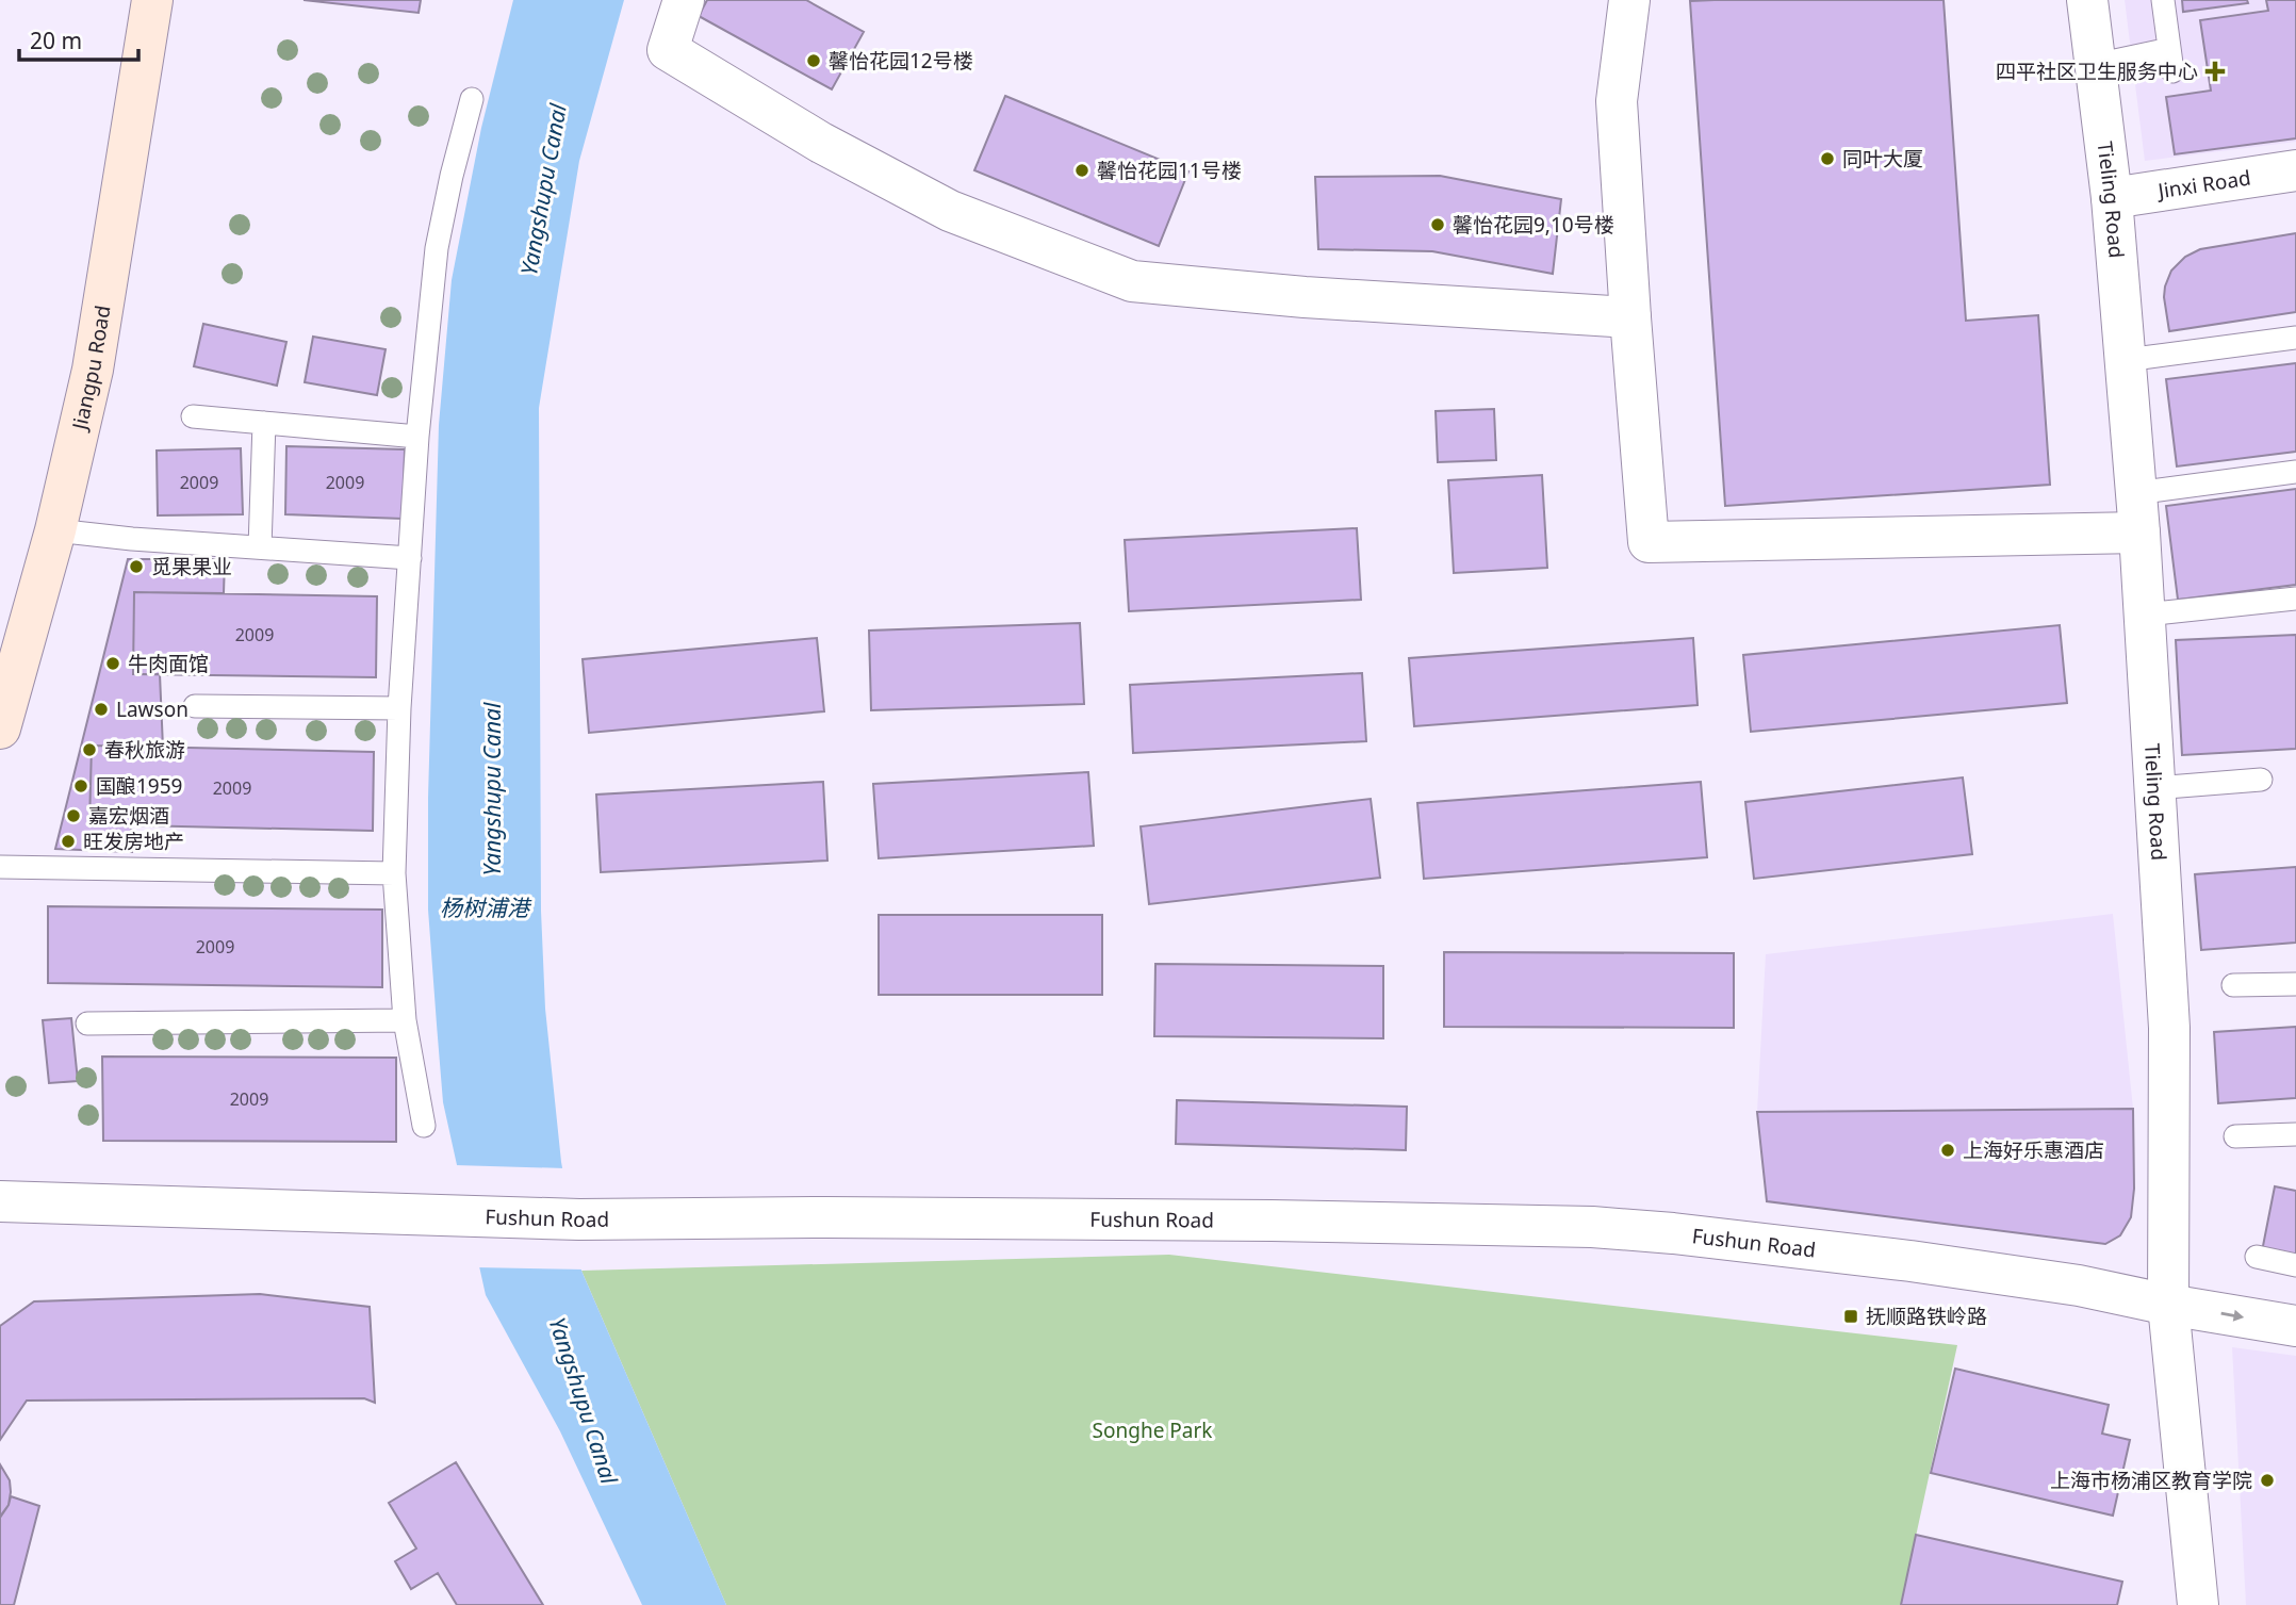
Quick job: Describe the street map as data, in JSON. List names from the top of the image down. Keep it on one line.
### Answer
{"streets":{"main road":["Jiangpu Road"],"street":["Jinxi Road","Tieling Road","Fushun Road"]},"crossings":[["Jinxi Road","Tieling Road"],["Tieling Road","Fushun Road"]],"water":["Yangshupu Canal","杨树浦港"],"parks":["Songhe Park"],"places":{"other":["馨怡花园12号楼","同叶大厦","馨怡花园11号楼","馨怡花园9,10号楼","觅果果业","牛肉面馆","Lawson","春秋旅游","国酿1959","嘉宏烟酒","旺发房地产","上海好乐惠酒店","上海市杨浦区教育学院"],"health":["四平社区卫生服务中心"],"transit":["抚顺路铁岭路"]},"house_numbers":["2009","2009","2009","2009","2009","2009"],"scale_bar":"20 m"}
